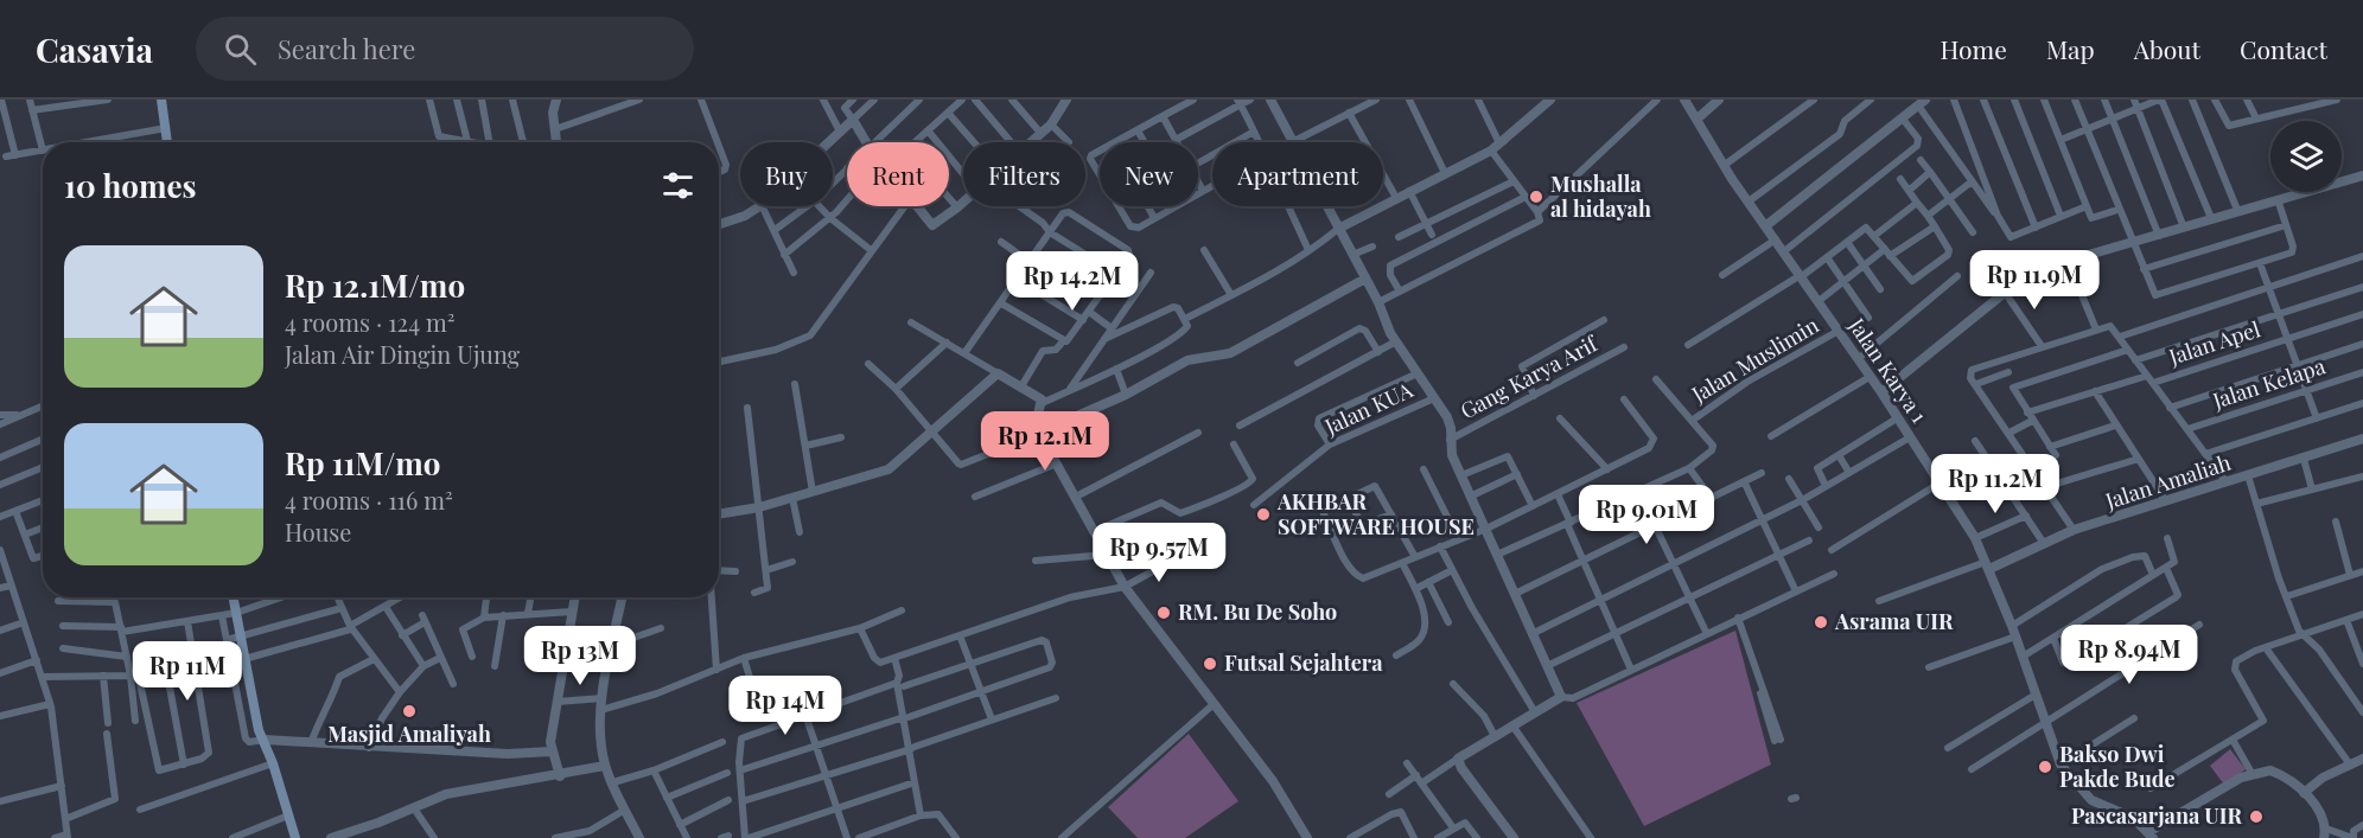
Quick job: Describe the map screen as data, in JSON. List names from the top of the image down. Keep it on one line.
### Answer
{"streets":{"street":["Jalan Apel","Jalan Muslimin","Jalan Karya 1","Gang Karya Arif","Jalan Kelapa","Jalan KUA","Jalan Amaliah"]},"crossings":[["Jalan Muslimin","Jalan Karya 1"],["Jalan Karya 1","Jalan Amaliah"]],"places":["Mushalla al hidayah","AKHBAR SOFTWARE HOUSE","RM. Bu De Soho","Asrama UIR","Futsal Sejahtera","Masjid Amaliyah","Bakso Dwi Pakde Bude","Pascasarjana UIR"],"page":{"header":"Casavia","search":"Search here","nav":["Home","Map","About","Contact"],"chip":["Buy","Rent","Filters","New","Apartment"],"heading":"10 homes","list":[{"name":"Rp 12.1M/mo","note":"4 rooms · 124 m² · Jalan Air Dingin Ujung"},{"name":"Rp 11M/mo","note":"4 rooms · 116 m² · House"}],"price":["Rp 11.9M","Rp 14.2M","Rp 12.1M","Rp 11.2M","Rp 9.01M","Rp 9.57M","Rp 8.94M","Rp 13M","Rp 11M","Rp 14M"]}}
